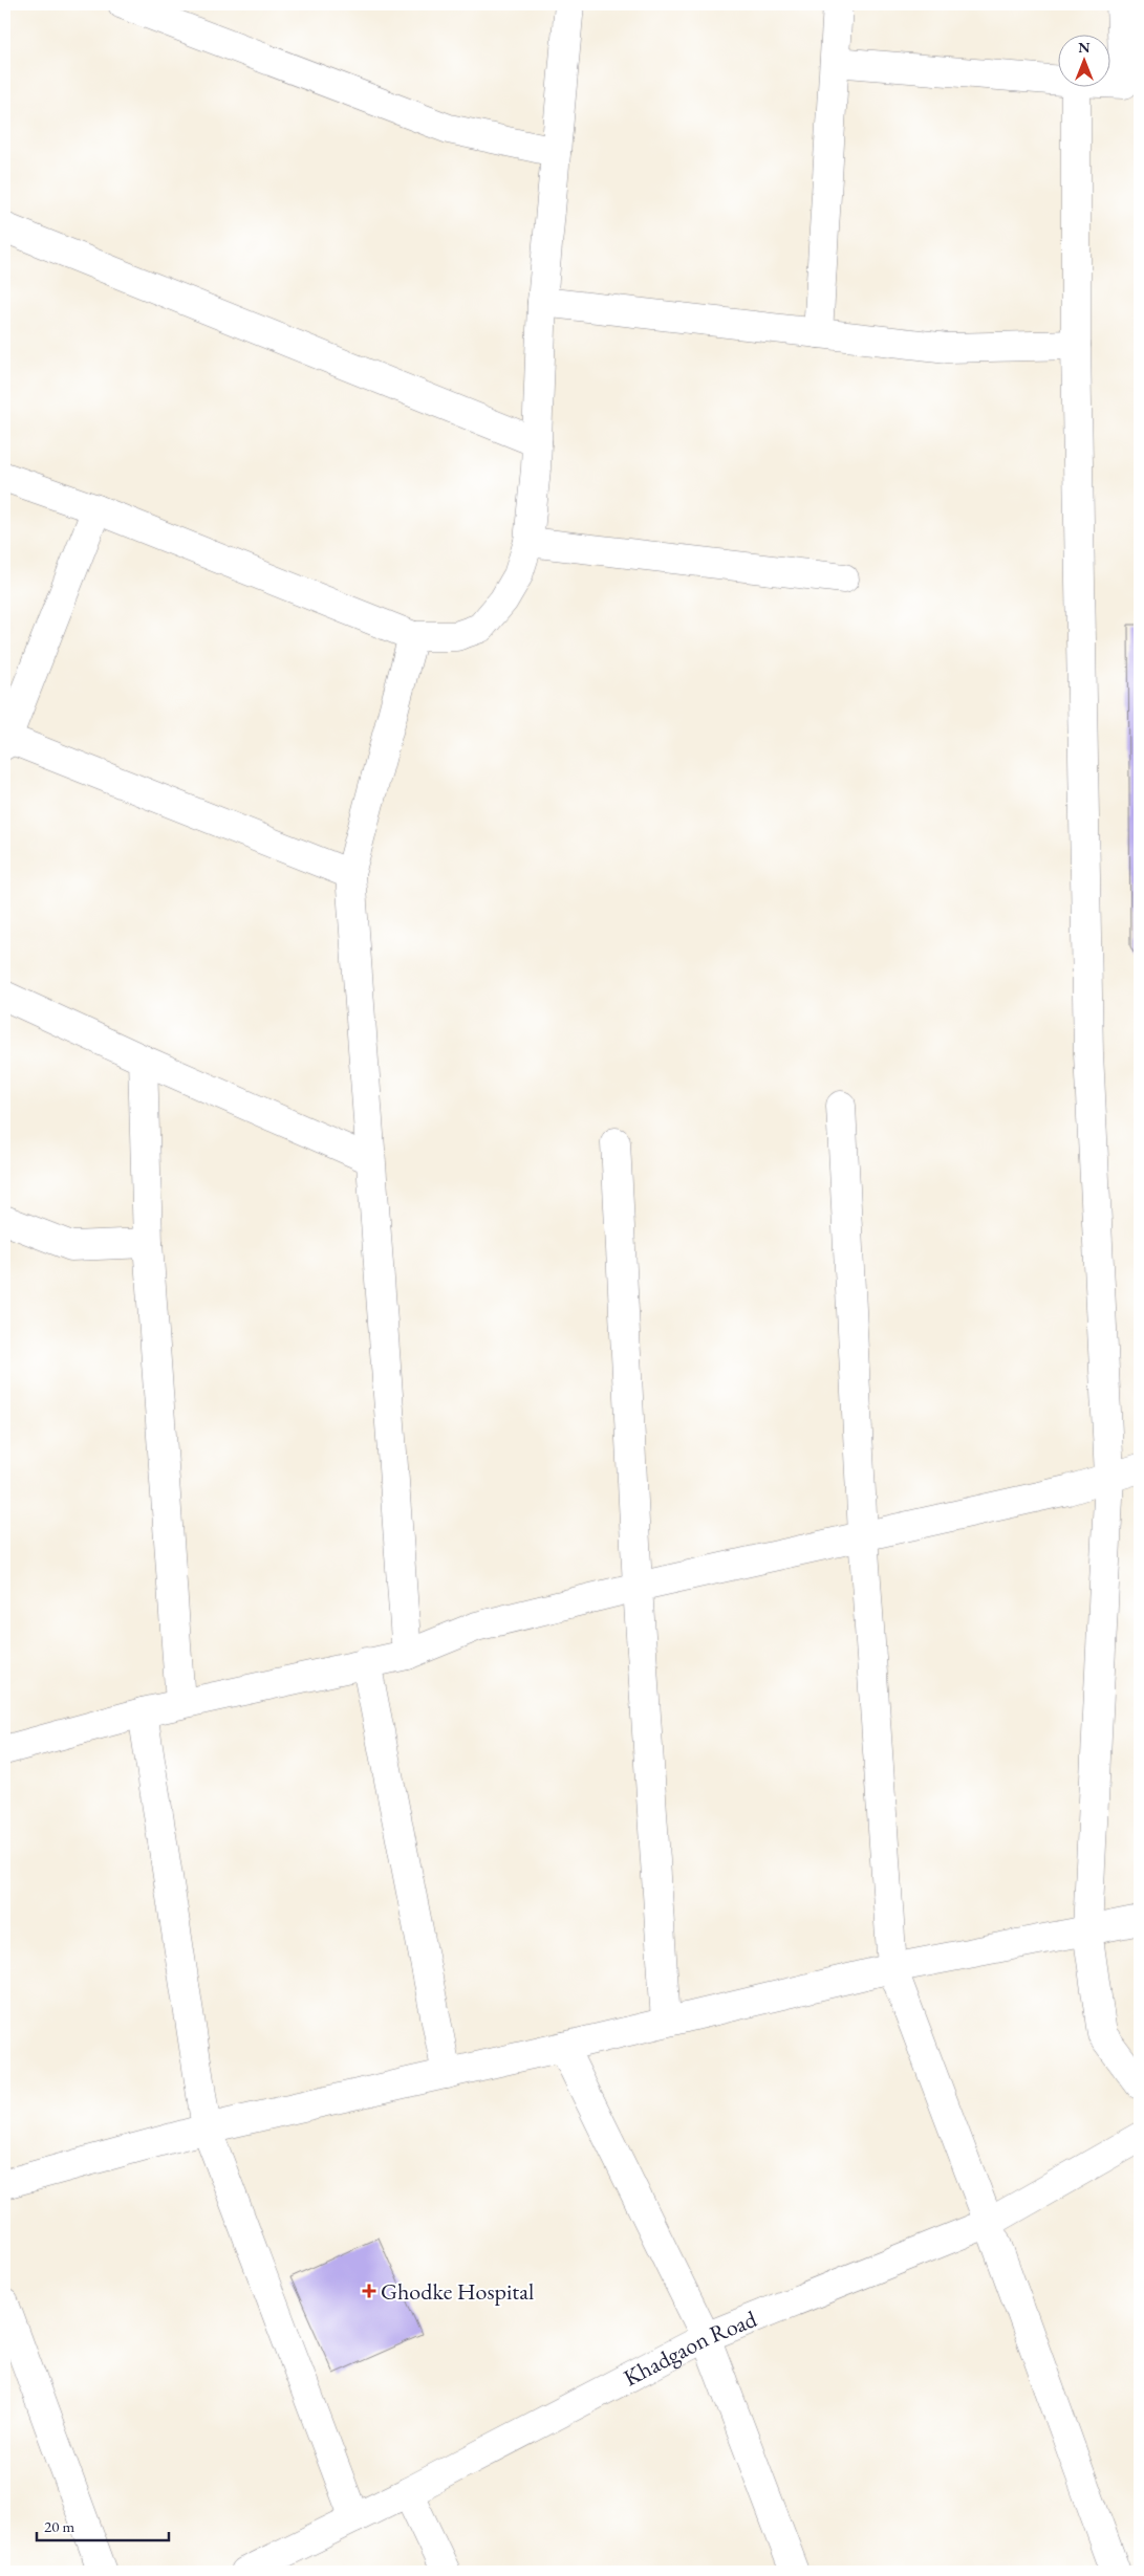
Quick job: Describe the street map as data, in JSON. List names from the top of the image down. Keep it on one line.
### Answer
{"streets":{"street":["Khadgaon Road"]},"places":{"health":["Ghodke Hospital"]},"scale_bar":"20 m","north":"top"}
